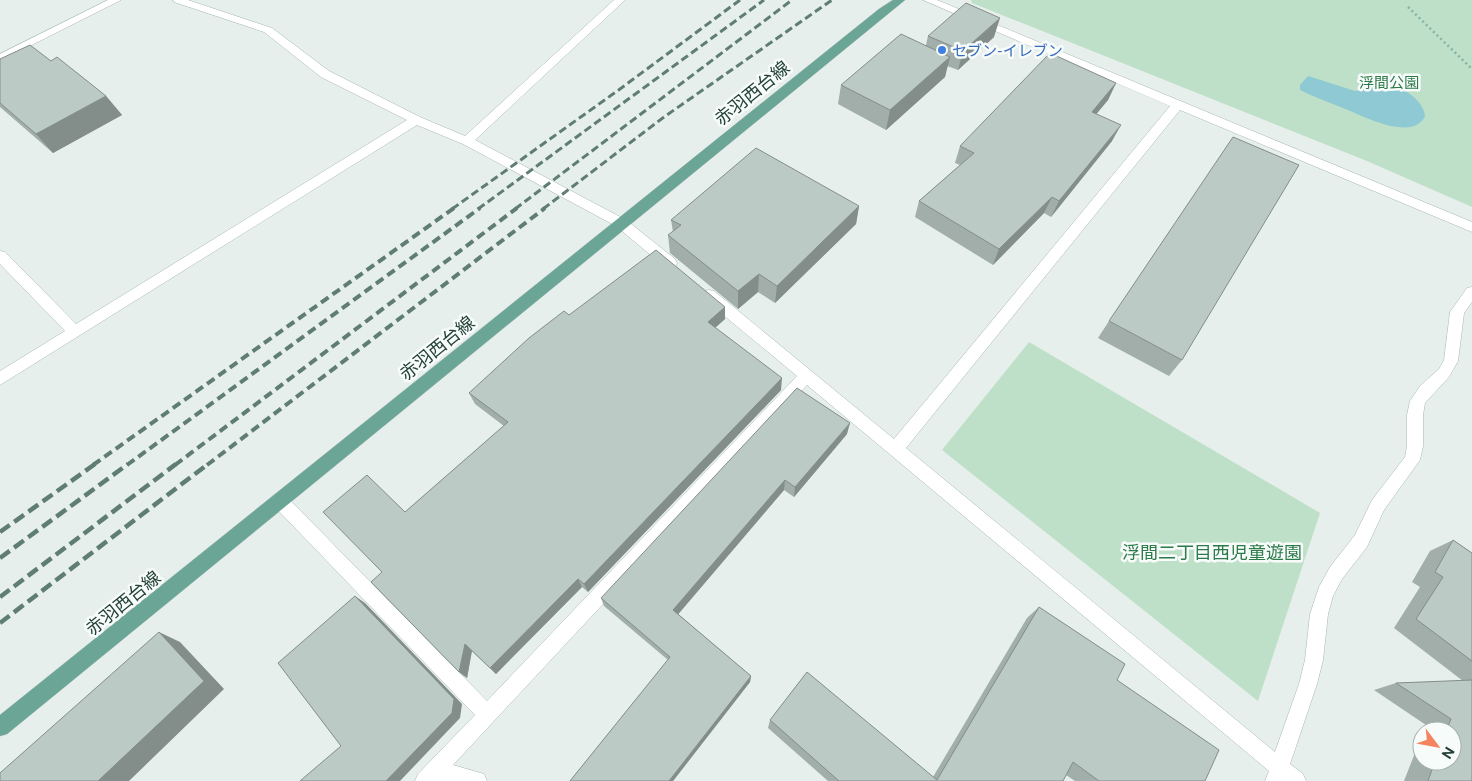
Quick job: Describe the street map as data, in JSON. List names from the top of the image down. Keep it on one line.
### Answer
{"streets":{"main road":["赤羽西台線"]},"parks":["浮間公園","浮間二丁目西児童遊園"],"places":["セブン-イレブン"],"north":"bottom right"}
